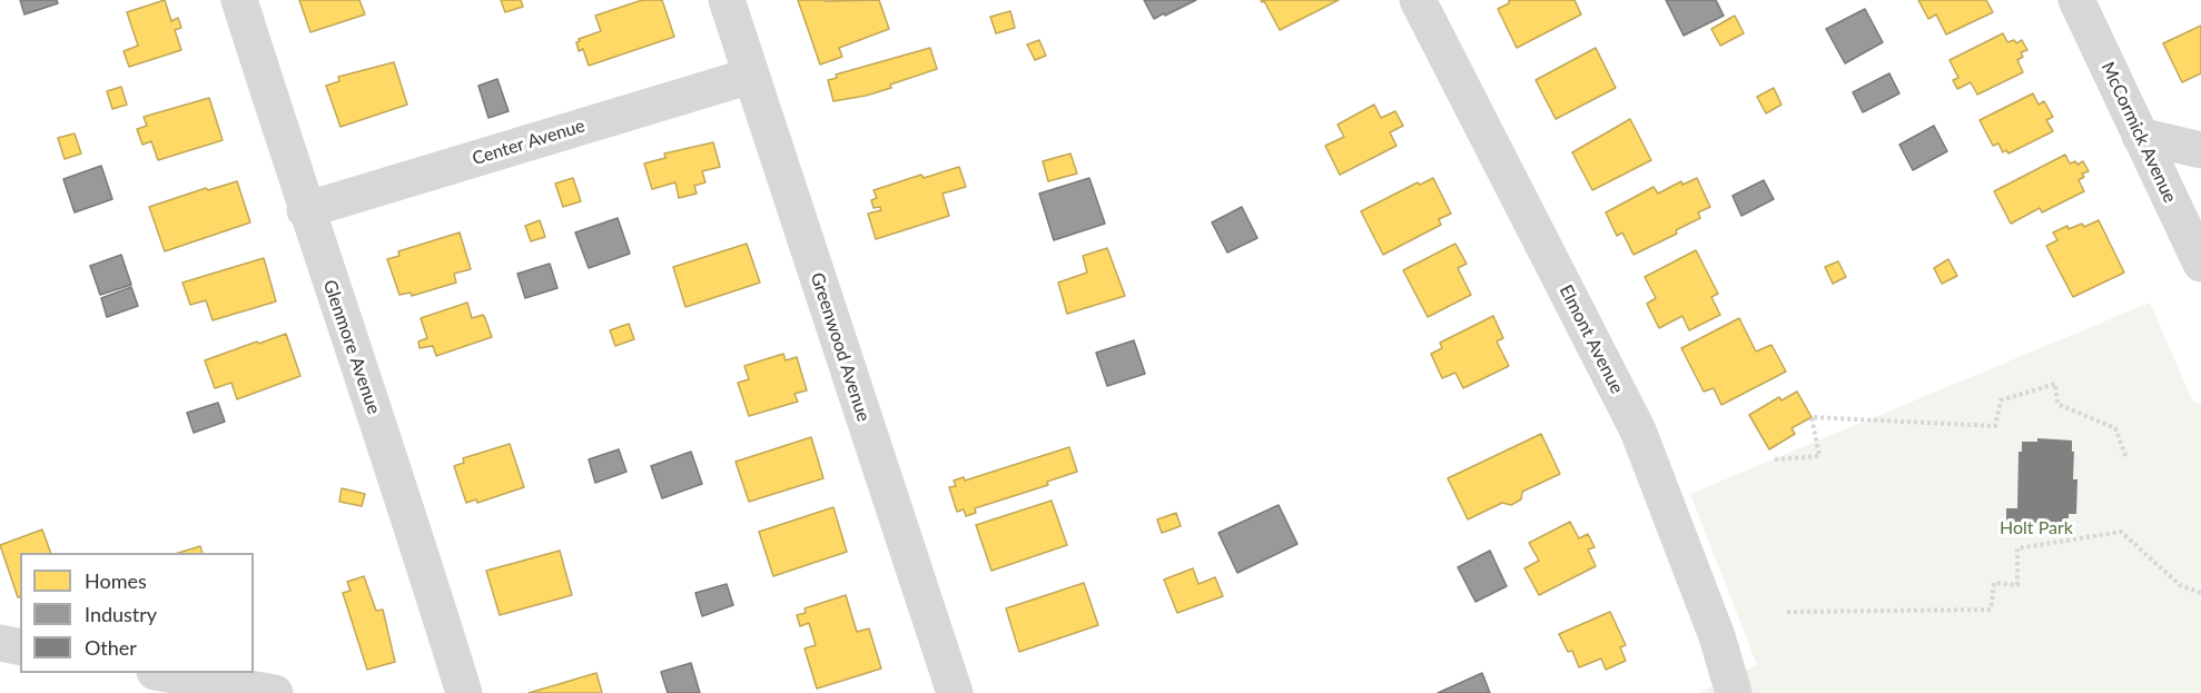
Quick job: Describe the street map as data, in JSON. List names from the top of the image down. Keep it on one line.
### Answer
{"streets":{"street":["McCormick Avenue","Center Avenue","Elmont Avenue","Glenmore Avenue","Greenwood Avenue"]},"crossings":[["Center Avenue","Glenmore Avenue"],["Center Avenue","Greenwood Avenue"]],"parks":["Holt Park"],"legend":["Homes","Industry","Other"]}
